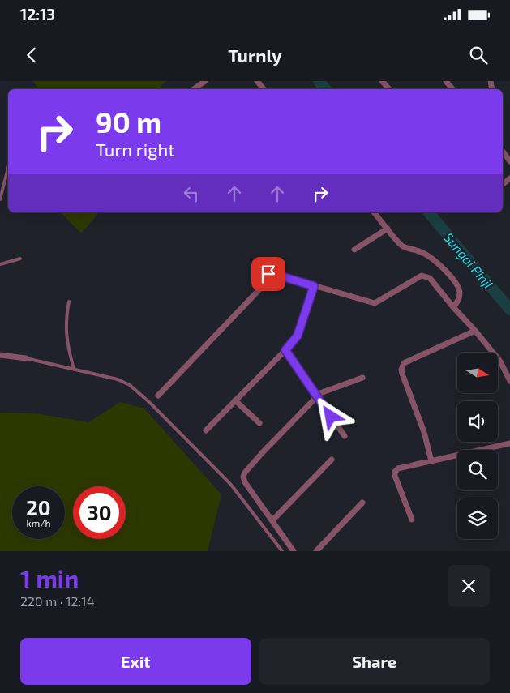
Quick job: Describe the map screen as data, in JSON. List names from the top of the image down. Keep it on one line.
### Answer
{"water":["Sungai Pinji"],"north":"right","page":{"status":"12:13","header":"Turnly","turn":["90 m","Turn right"],"speed":"20 km/h","limit":"30","heading":["1 min","220 m · 12:14"],"buttons":["Exit","Share"]}}
